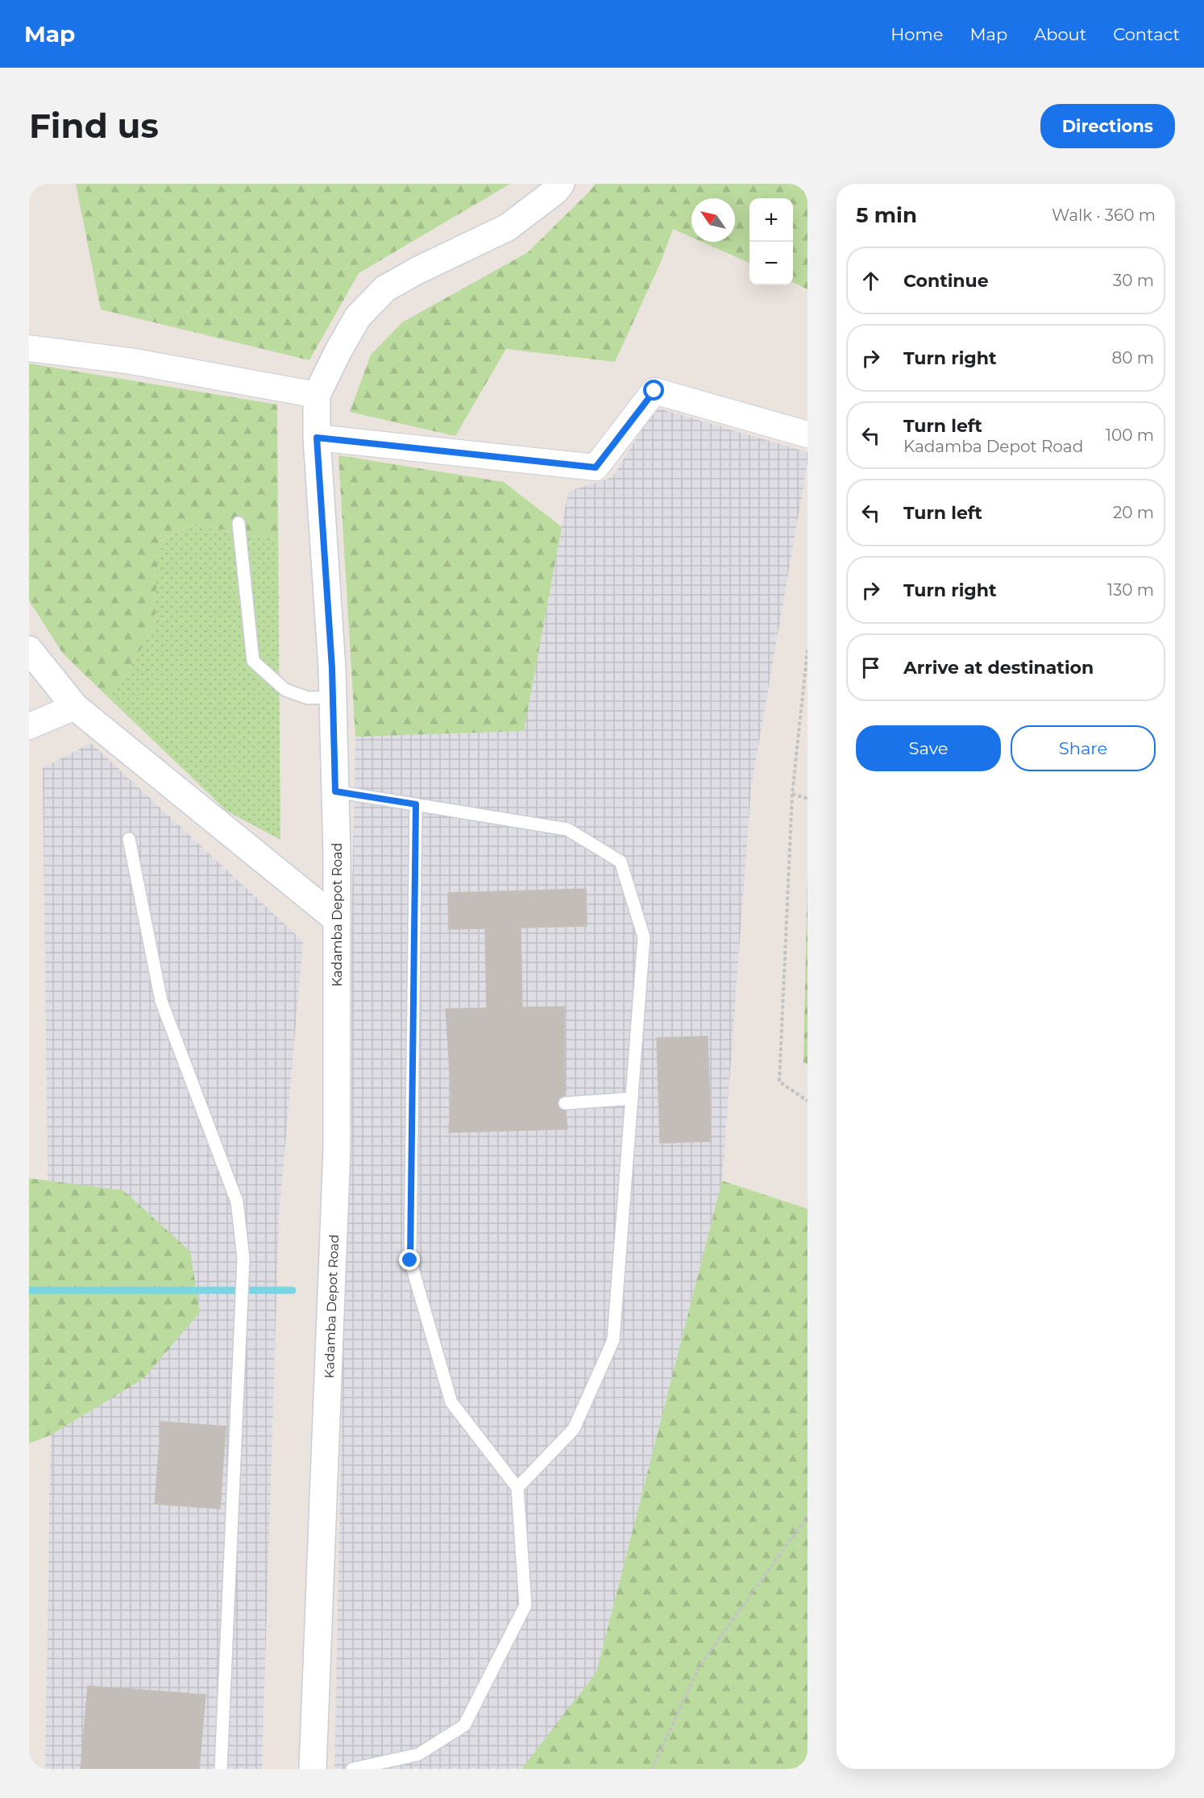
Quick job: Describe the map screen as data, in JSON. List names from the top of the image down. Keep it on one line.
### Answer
{"streets":{"street":["Kadamba Depot Road"]},"north":"top left","page":{"header":"Map","nav":["Home","Map","About","Contact"],"buttons":["Directions",["Save","Share"]],"title":"Find us","heading":["5 min","Walk · 360 m"],"map_buttons":["+","−"],"list":[["Continue","30 m"],["Turn right","80 m"],["Turn left","Kadamba Depot Road","100 m"],["Turn left","20 m"],["Turn right","130 m"],"Arrive at destination"]}}
